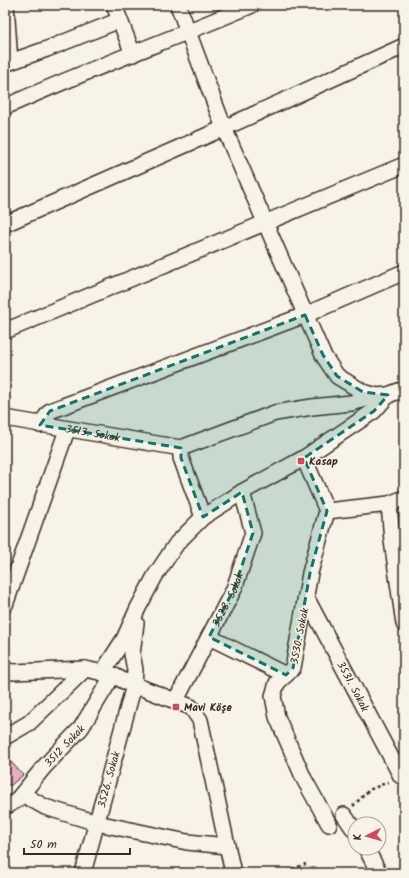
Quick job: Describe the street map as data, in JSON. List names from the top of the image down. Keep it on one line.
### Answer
{"streets":{"street":["3513. Sokak","3528. Sokak","3530. Sokak","3531. Sokak","3512 Sokak","3526. Sokak"]},"crossings":[["3528. Sokak","3512 Sokak"],["3530. Sokak","3531. Sokak"],["3512 Sokak","3526. Sokak"]],"places":{"transit":["Kasap","Mavi Köşe"]},"scale_bar":"50 m","north":"left"}
